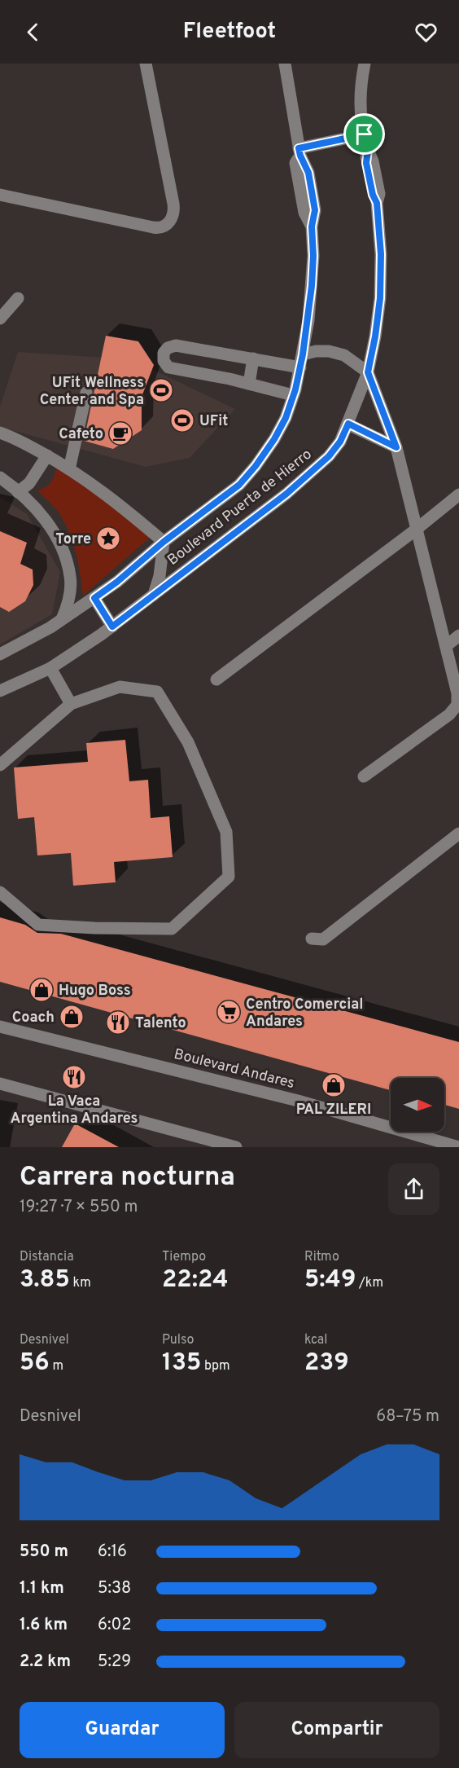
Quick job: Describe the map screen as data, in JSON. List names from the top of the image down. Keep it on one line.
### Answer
{"streets":{"street":["Boulevard Puerta de Hierro","Boulevard Andares"]},"places":{"sports":["UFit Wellness Center and Spa","UFit"],"cafe":["Cafeto"],"place":["Torre"],"shop":["Hugo Boss","Coach","PAL ZILERI"],"supermarket":["Centro Comercial Andares"],"restaurant":["Talento","La Vaca Argentina Andares"]},"north":"right","page":{"header":"Fleetfoot","heading":["Carrera nocturna","19:27 · 7 × 550 m"],"stats":[["Distancia","3.85 km"],["Tiempo","22:24"],["Ritmo","5:49 /km"],["Desnivel","56 m"],["Pulso","135 bpm"],["kcal","239"]],"chart":["Desnivel","68–75 m"],"list":[{"name":"550 m","note":"6:16"},{"name":"1.1 km","note":"5:38"},{"name":"1.6 km","note":"6:02"},{"name":"2.2 km","note":"5:29"}],"buttons":["Guardar","Compartir"]}}
